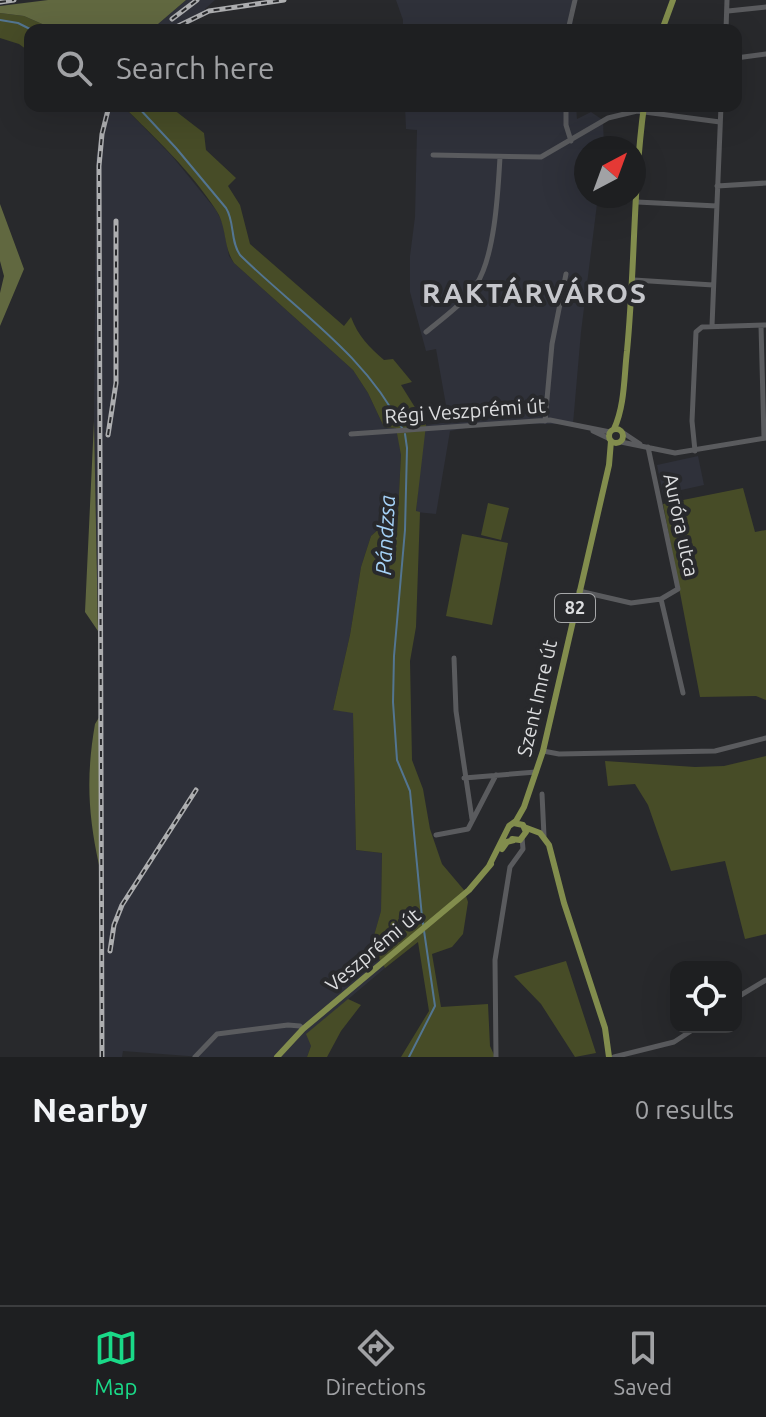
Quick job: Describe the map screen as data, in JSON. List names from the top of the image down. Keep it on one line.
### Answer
{"streets":{"main road":["82","Szent Imre út","Veszprémi út"],"street":["Régi Veszprémi út","Auróra utca"]},"crossings":[["Régi Veszprémi út","Auróra utca"],["Régi Veszprémi út","82"],["Régi Veszprémi út","Szent Imre út"],["82","Szent Imre út"],["82","Veszprémi út"]],"districts":["RAKTÁRVÁROS"],"water":["Pándzsa"],"north":"top right","page":{"search":"Search here","heading":["Nearby","0 results"],"nav":["Map","Directions","Saved"]}}
